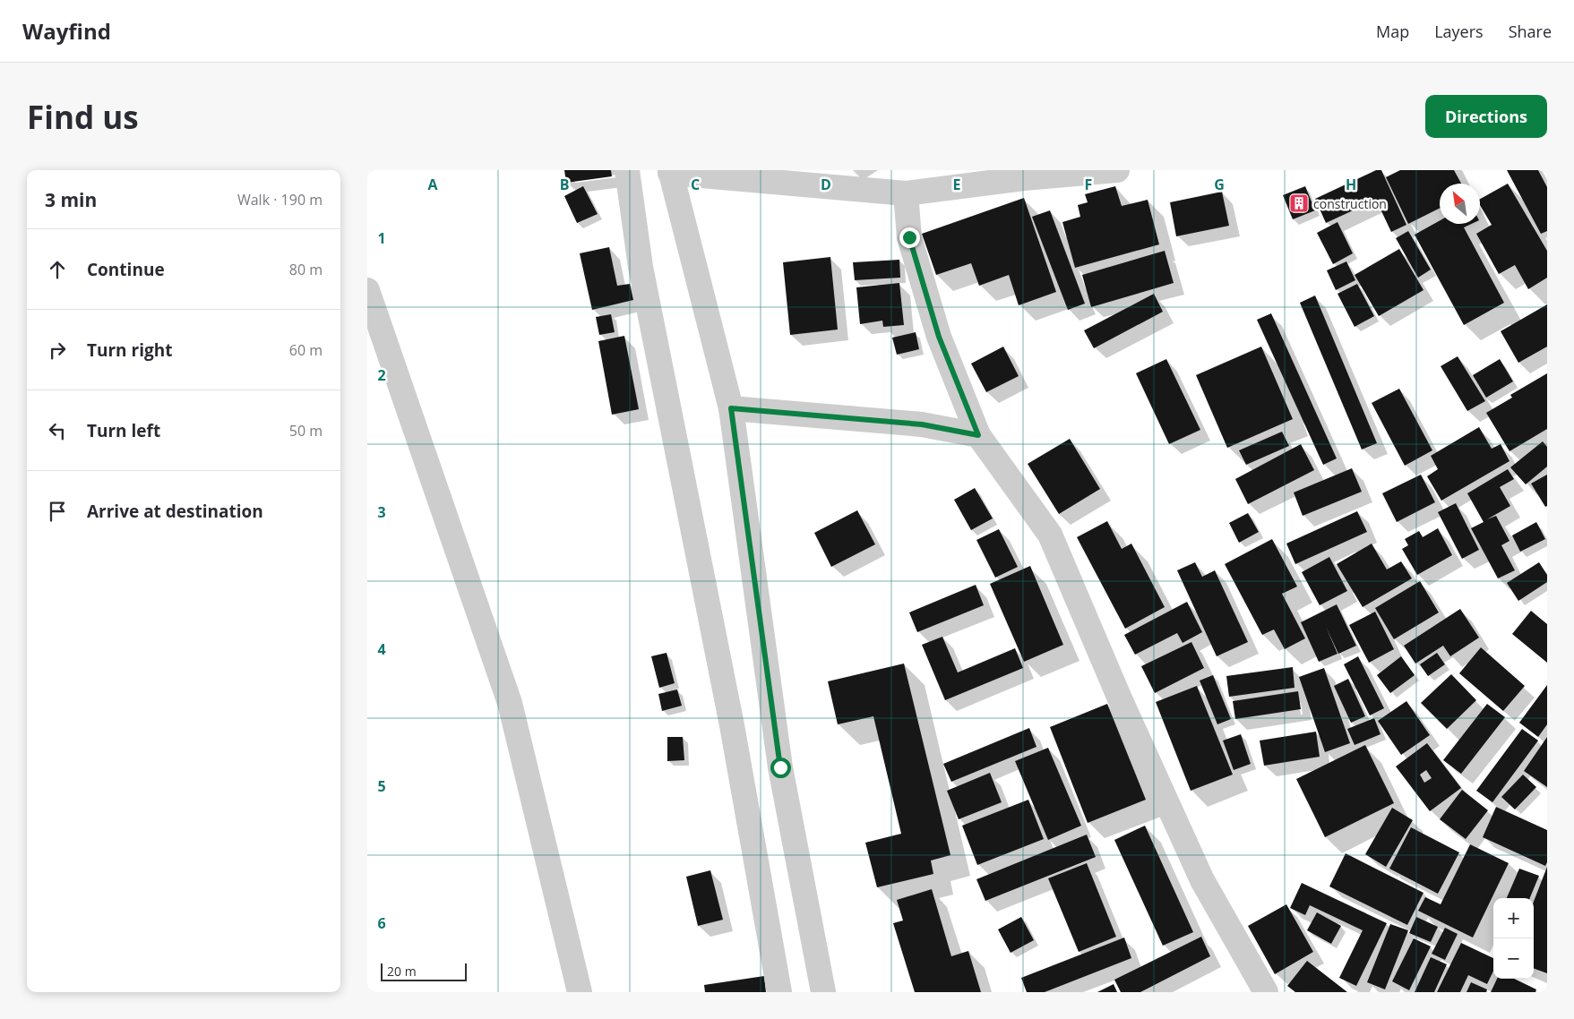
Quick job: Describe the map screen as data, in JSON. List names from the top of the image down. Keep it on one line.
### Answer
{"places":{"building":["construction"]},"scale_bar":"20 m","north":"top left","page":{"header":"Wayfind","nav":["Map","Layers","Share"],"buttons":"Directions","title":"Find us","heading":["3 min","Walk · 190 m"],"list":[["Continue","80 m"],["Turn right","60 m"],["Turn left","50 m"],"Arrive at destination"],"map_buttons":["+","−"],"scale":"20 m"},"grid":{"columns":["A","B","C","D","E","F","G","H"],"rows":["1","2","3","4","5","6"]}}
